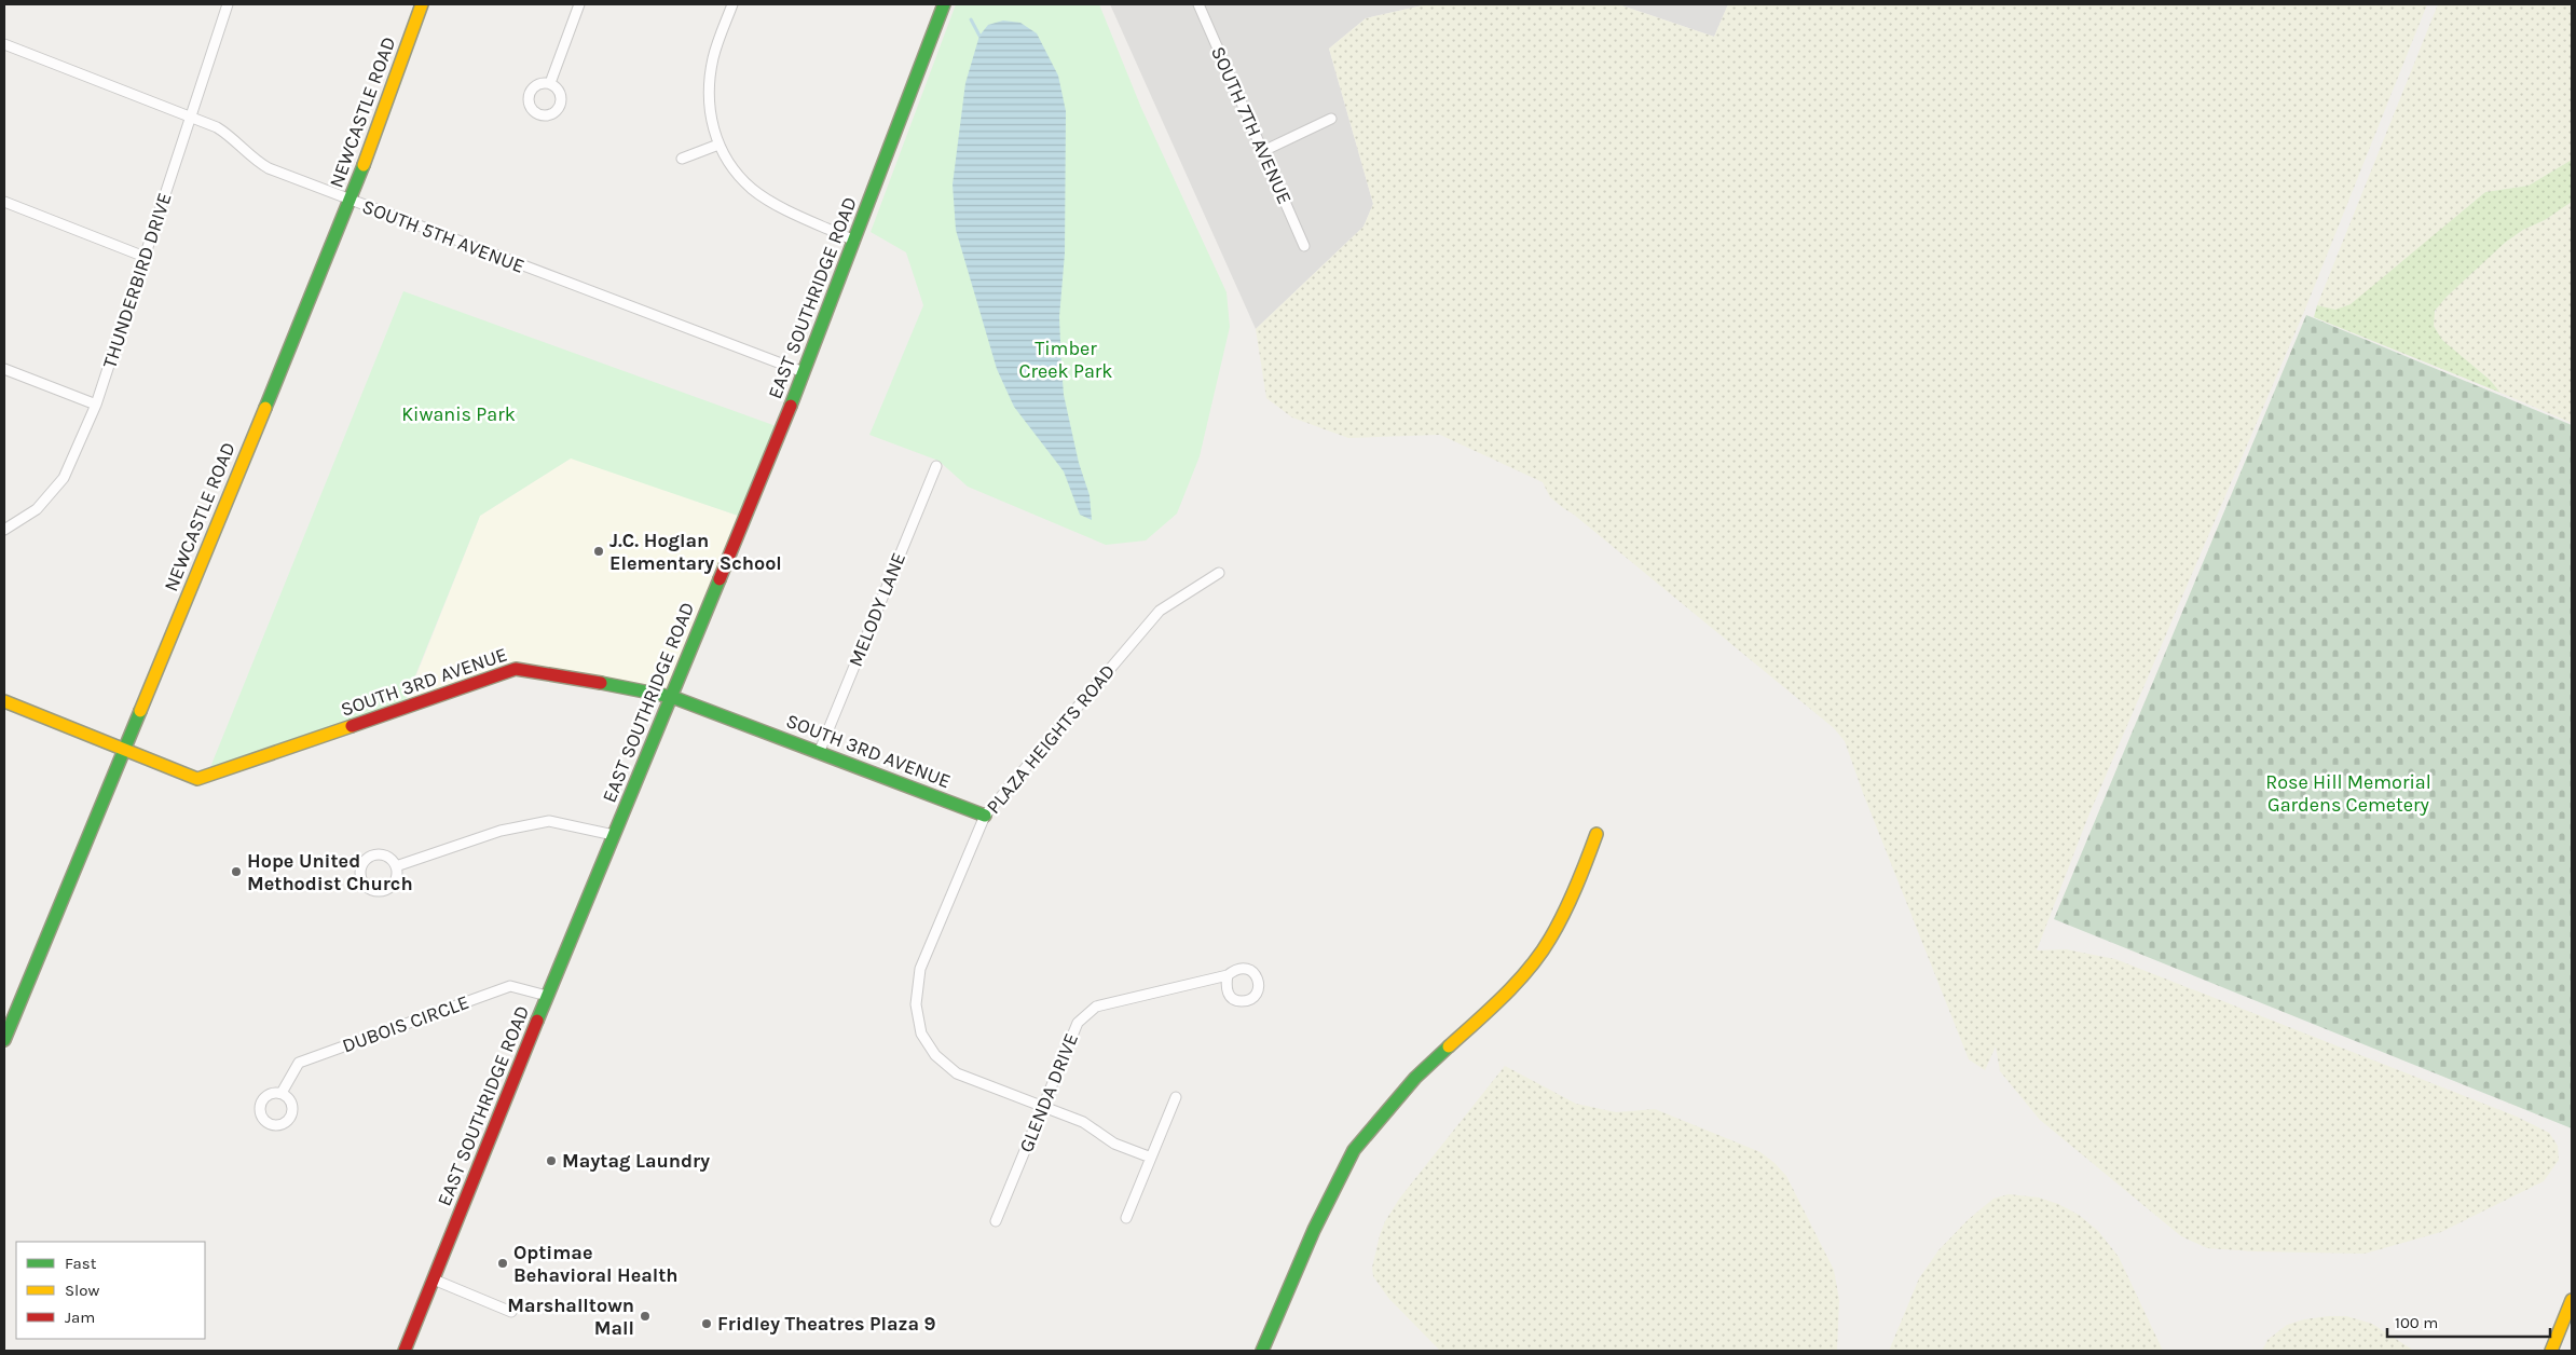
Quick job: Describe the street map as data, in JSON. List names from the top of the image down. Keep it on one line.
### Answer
{"streets":{"street":["NEWCASTLE ROAD","SOUTH 7TH AVENUE","SOUTH 5TH AVENUE","THUNDERBIRD DRIVE","EAST SOUTHRIDGE ROAD","MELODY LANE","SOUTH 3RD AVENUE","PLAZA HEIGHTS ROAD","DUBOIS CIRCLE","GLENDA DRIVE"]},"crossings":[["NEWCASTLE ROAD","SOUTH 5TH AVENUE"],["NEWCASTLE ROAD","SOUTH 3RD AVENUE"],["SOUTH 5TH AVENUE","THUNDERBIRD DRIVE"],["SOUTH 5TH AVENUE","EAST SOUTHRIDGE ROAD"],["EAST SOUTHRIDGE ROAD","SOUTH 3RD AVENUE"],["EAST SOUTHRIDGE ROAD","DUBOIS CIRCLE"],["MELODY LANE","SOUTH 3RD AVENUE"],["SOUTH 3RD AVENUE","PLAZA HEIGHTS ROAD"],["PLAZA HEIGHTS ROAD","GLENDA DRIVE"]],"parks":["Timber Creek Park","Kiwanis Park","Rose Hill Memorial Gardens Cemetery"],"places":["J.C. Hoglan Elementary School","Hope United Methodist Church","Maytag Laundry","Optimae Behavioral Health","Marshalltown Mall","Fridley Theatres Plaza 9"],"legend":["Fast","Slow","Jam"],"scale_bar":"100 m"}
